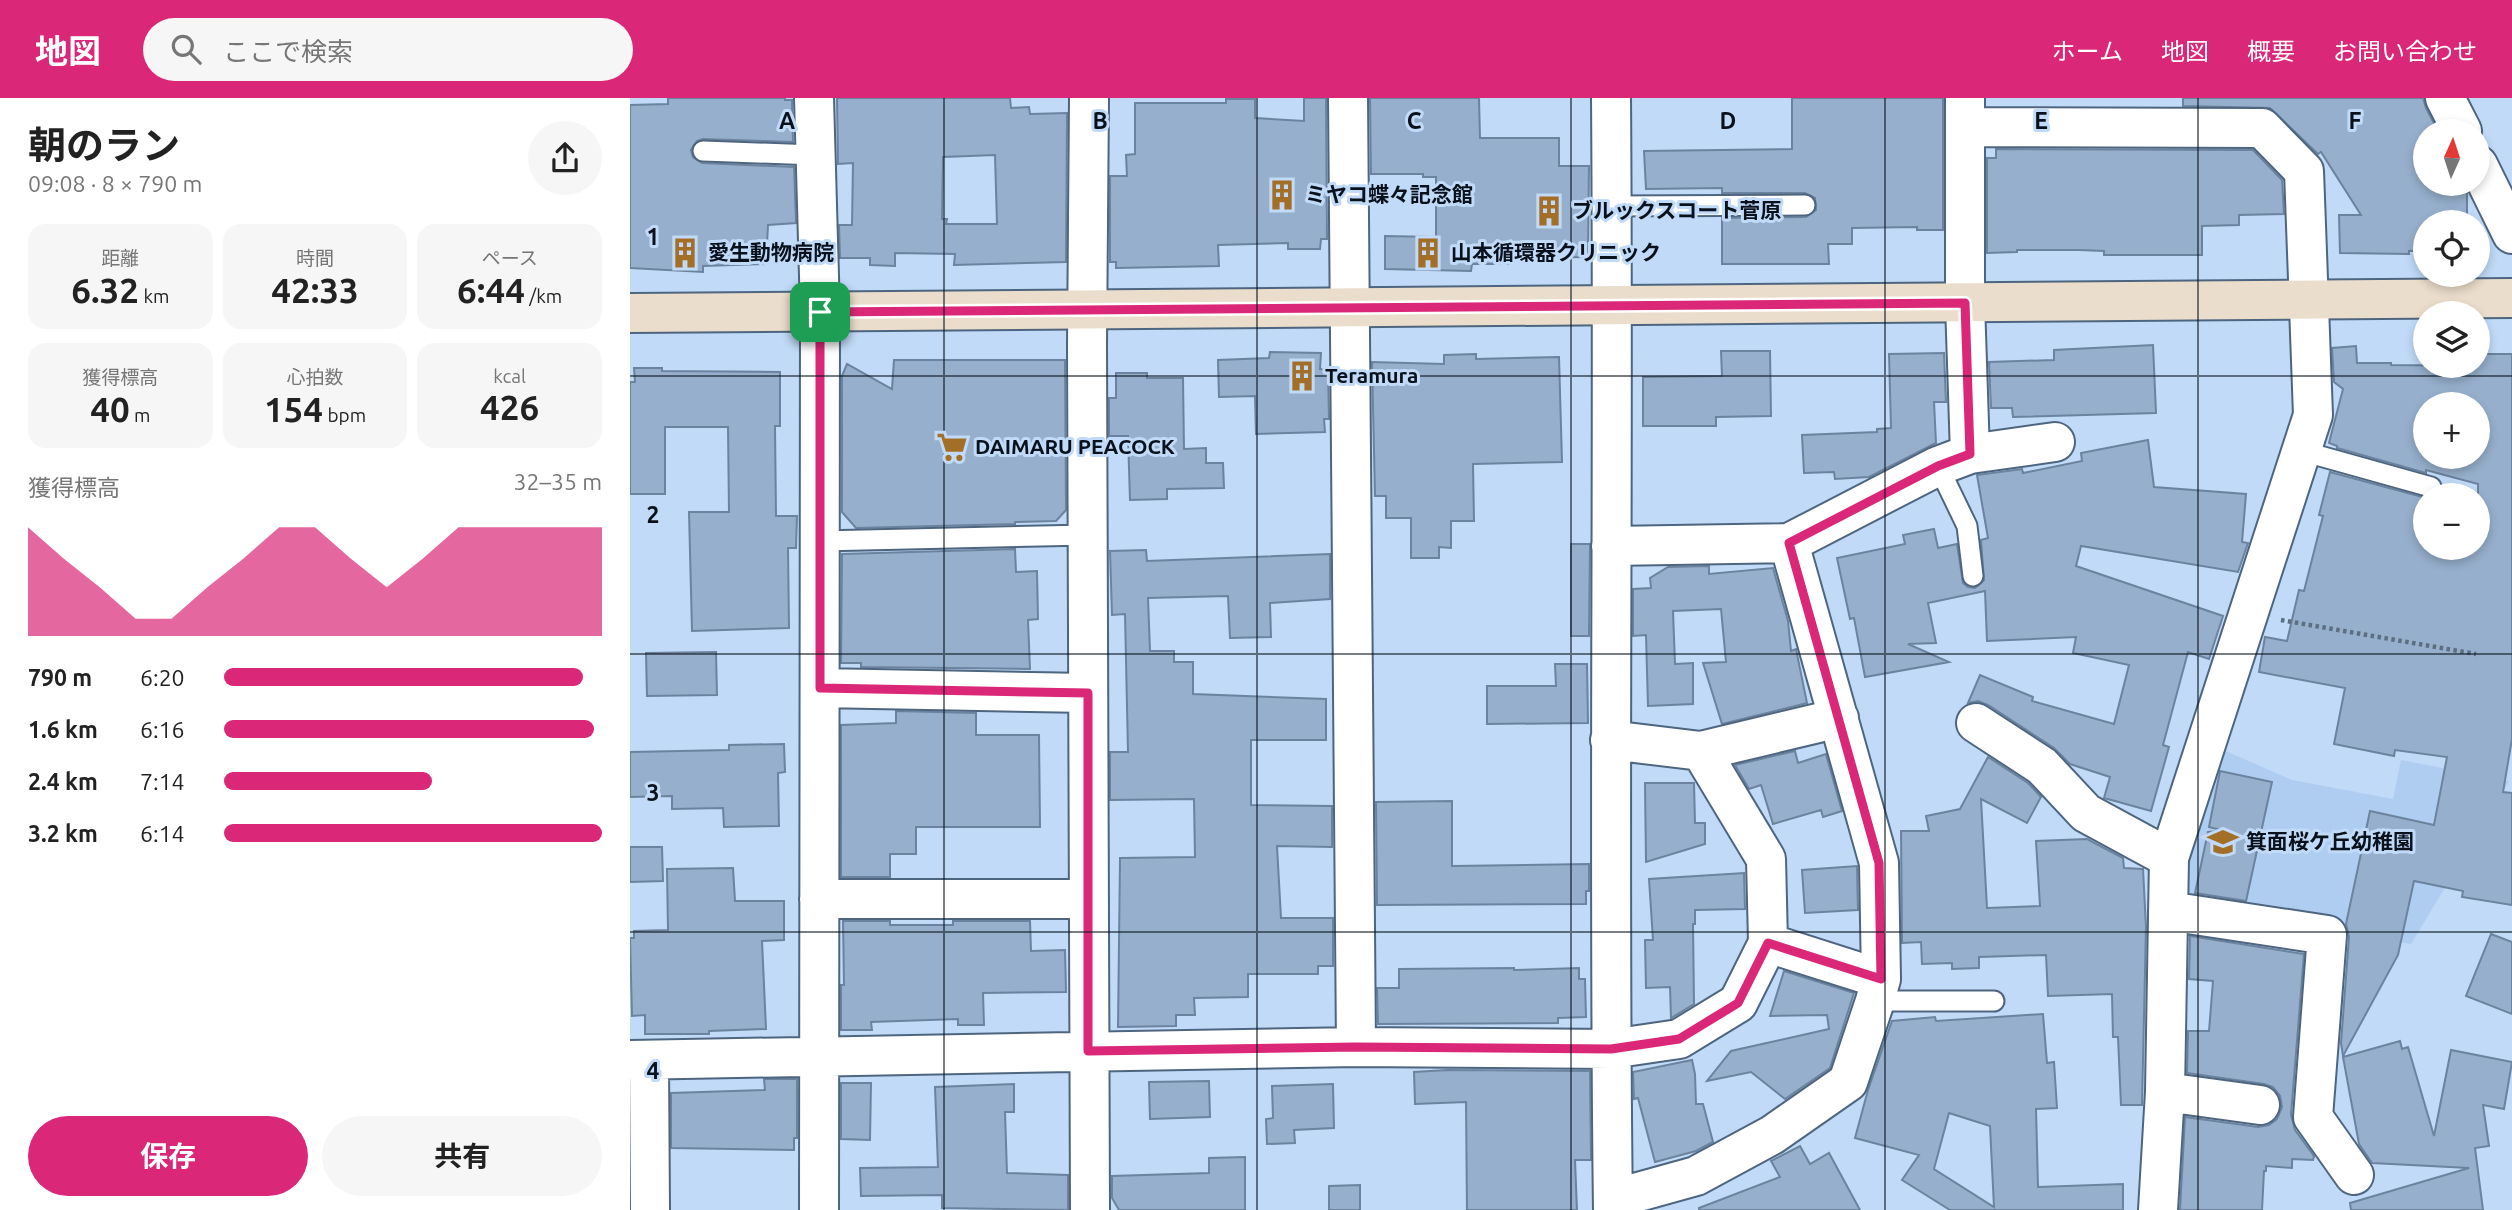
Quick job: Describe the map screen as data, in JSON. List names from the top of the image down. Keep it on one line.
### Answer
{"places":{"building":["ミヤコ蝶々記念館","ブルックスコート菅原","愛生動物病院","山本循環器クリニック","Teramura"],"supermarket":["DAIMARU PEACOCK"],"school or university":["箕面桜ケ丘幼稚園"]},"north":"top","page":{"header":"地図","search":"ここで検索","nav":["ホーム","地図","概要","お問い合わせ"],"heading":["朝のラン","09:08 · 8 × 790 m"],"map_buttons":["+","−"],"stats":[["距離","6.32 km"],["時間","42:33"],["ペース","6:44 /km"],["獲得標高","40 m"],["心拍数","154 bpm"],["kcal","426"]],"chart":["獲得標高","32–35 m"],"list":[{"name":"790 m","note":"6:20"},{"name":"1.6 km","note":"6:16"},{"name":"2.4 km","note":"7:14"},{"name":"3.2 km","note":"6:14"}],"buttons":["保存","共有"]},"grid":{"columns":["A","B","C","D","E","F"],"rows":["1","2","3","4"]}}
